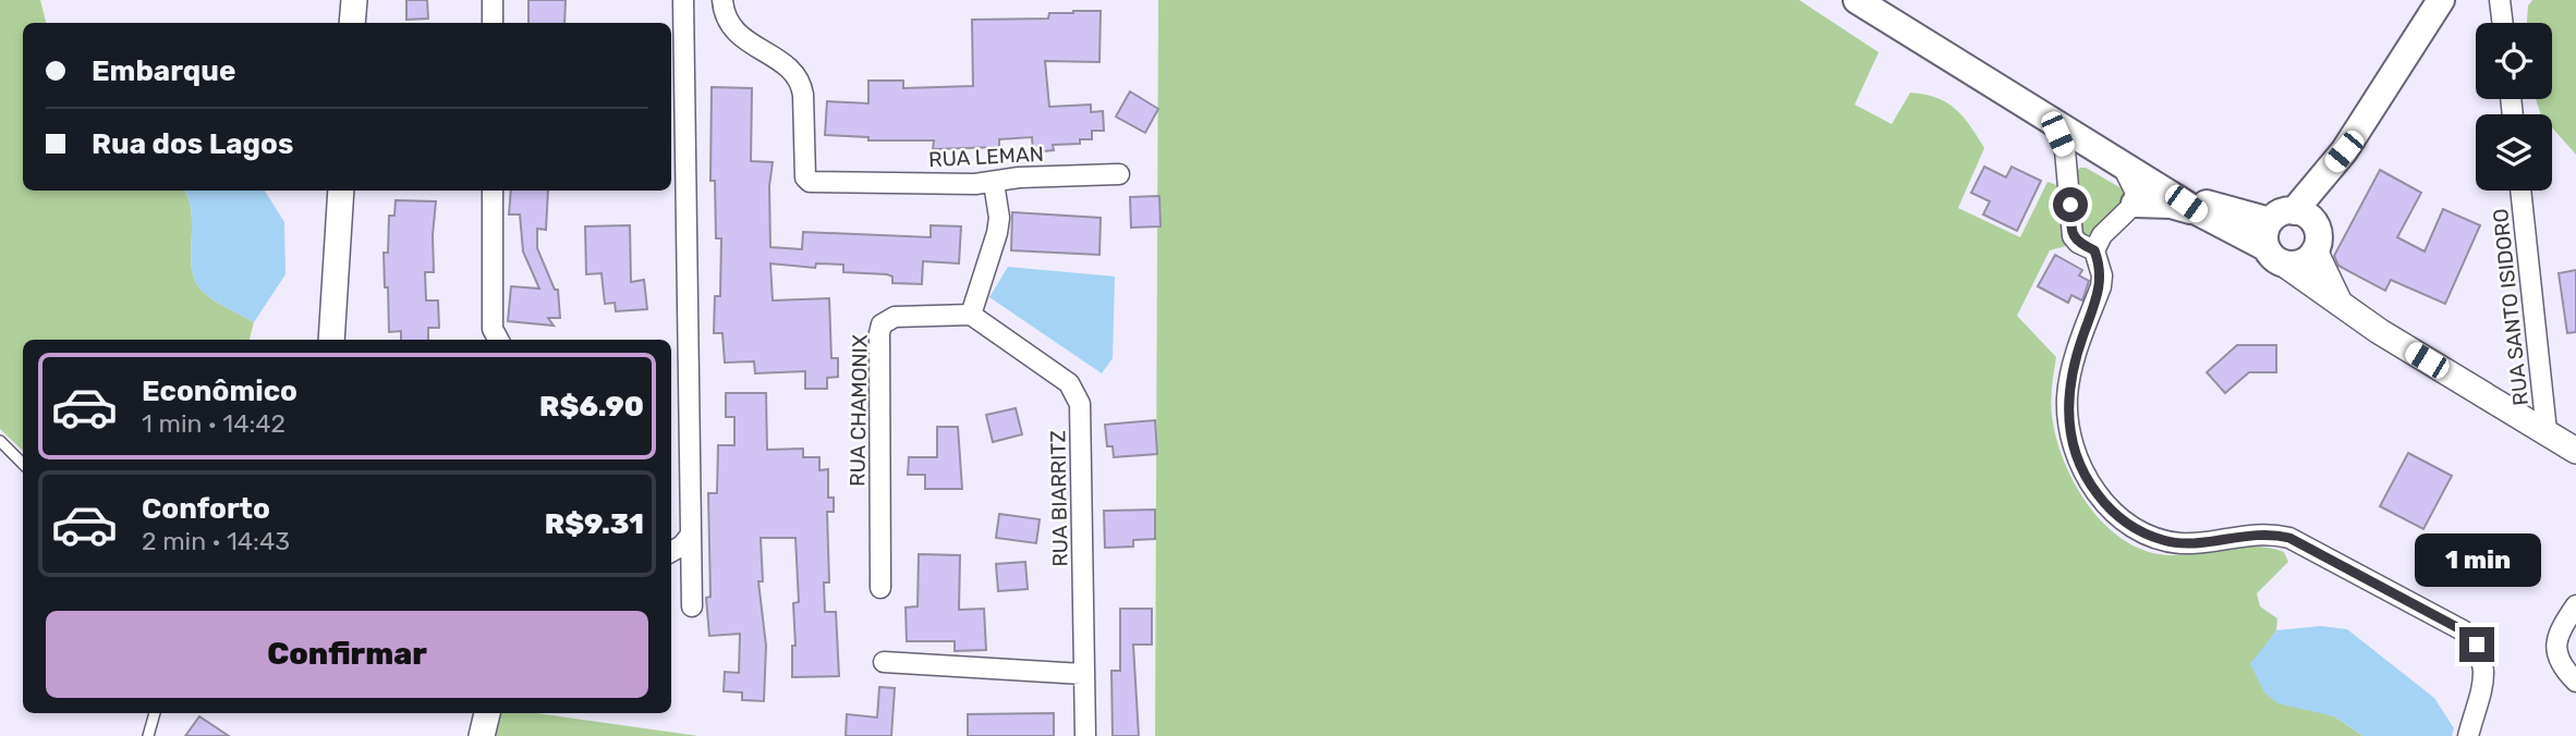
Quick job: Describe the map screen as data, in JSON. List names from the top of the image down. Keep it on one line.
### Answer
{"streets":{"street":["RUA LEMAN","RUA SANTO ISIDORO","RUA CHAMONIX","RUA BIARRITZ"]},"crossings":[["RUA CHAMONIX","RUA BIARRITZ"]],"page":{"banner":["Embarque","Rua dos Lagos"],"list":[{"name":"Econômico","note":"1 min · 14:42","value":"R$6.90"},{"name":"Conforto","note":"2 min · 14:43","value":"R$9.31"}],"bubble":"1 min","buttons":"Confirmar"}}
